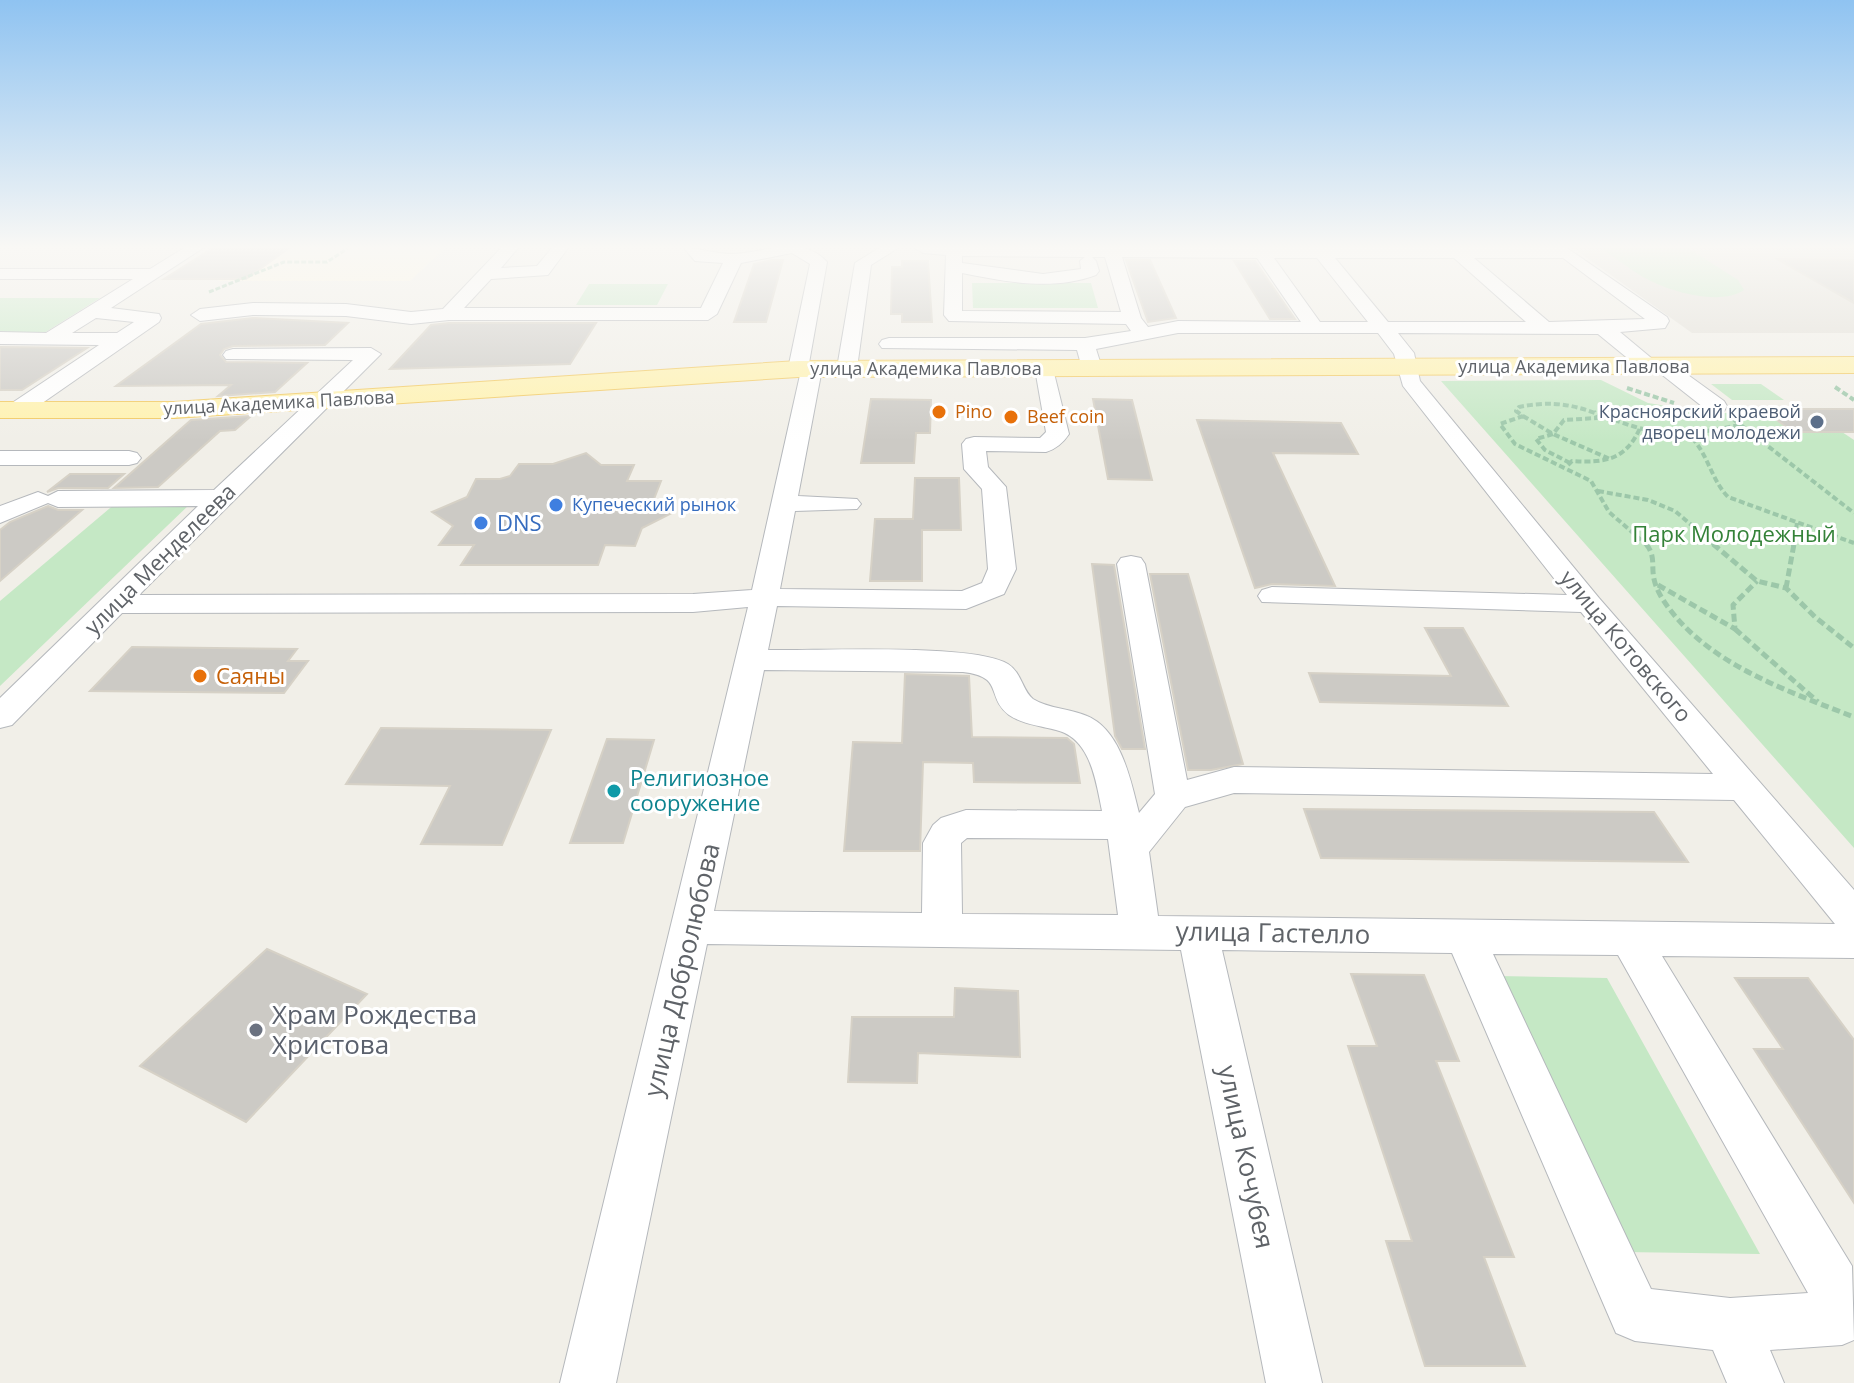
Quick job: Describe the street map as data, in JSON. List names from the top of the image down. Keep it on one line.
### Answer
{"streets":{"main road":["улица Академика Павлова"],"street":["улица Менделеева","улица Котовского","улица Гастелло","улица Добролюбова","улица Кочубея"]},"crossings":[["улица Академика Павлова","улица Менделеева"],["улица Академика Павлова","улица Котовского"],["улица Академика Павлова","улица Добролюбова"],["улица Гастелло","улица Добролюбова"],["улица Гастелло","улица Кочубея"]],"parks":["Парк Молодежный"],"places":["Pino","Beef coin","Красноярский краевой дворец молодежи","Купеческий рынок","DNS","Саяны","Религиозное сооружение","Храм Рождества Христова"]}
